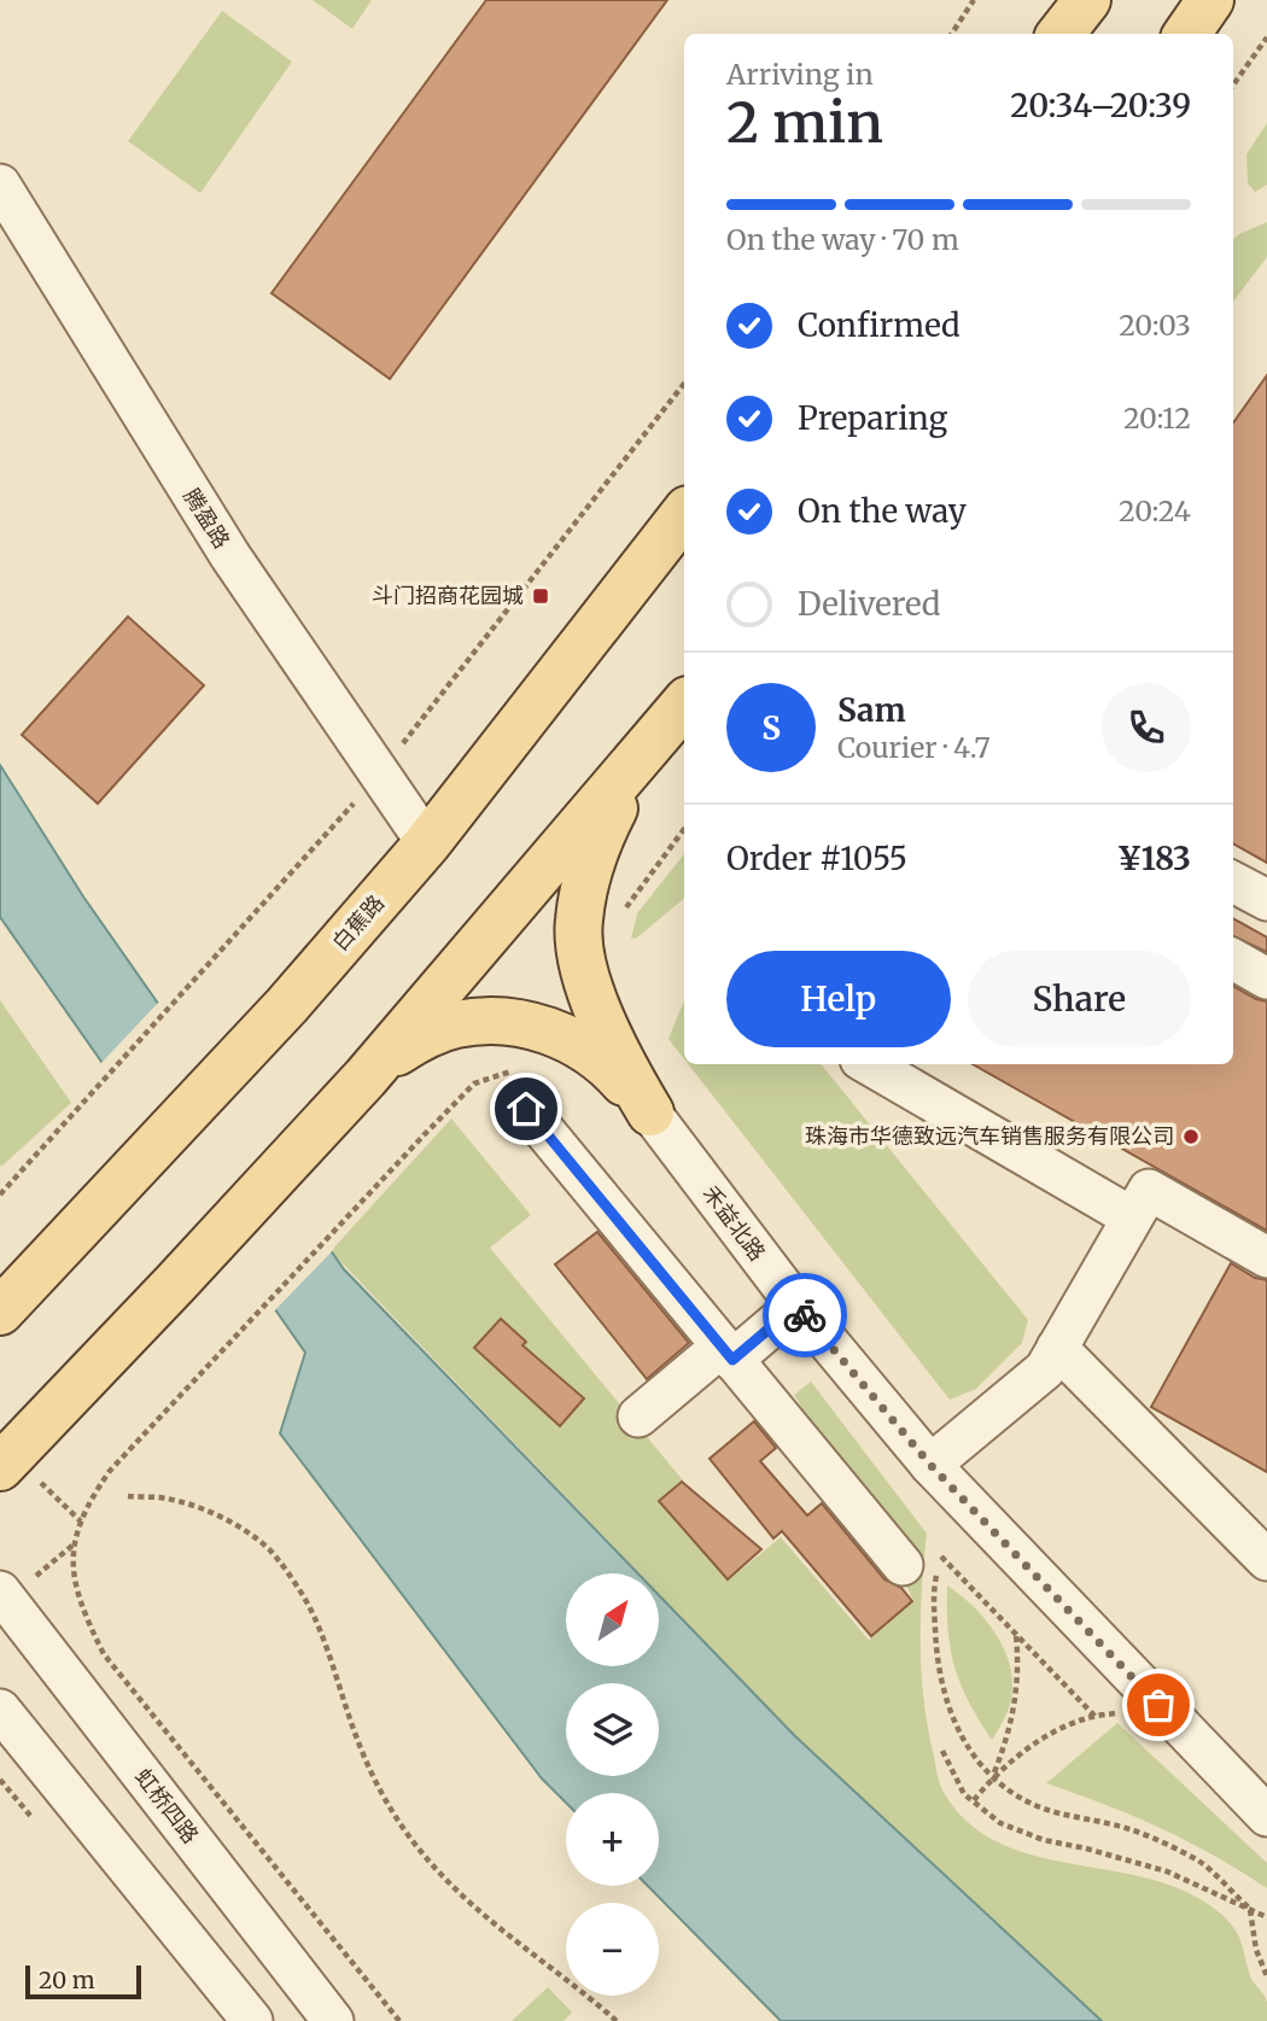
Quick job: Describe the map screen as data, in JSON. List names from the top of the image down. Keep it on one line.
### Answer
{"streets":{"main road":["白蕉路"],"street":["腾盈路","禾益北路","虹桥四路"]},"crossings":[["腾盈路","白蕉路"]],"places":{"transit":["斗门招商花园城"],"other":["珠海市华德致远汽车销售服务有限公司"]},"scale_bar":"20 m","north":"top right","page":{"heading":["2 min","Arriving in","20:34–20:39"],"panel":["Sam","Courier · 4.7","Order #1055","¥183"],"bar":"On the way · 70 m","list":[["Confirmed","20:03"],["Preparing","20:12"],["On the way","20:24"],"Delivered"],"round":"S","buttons":["Help","Share"],"map_buttons":["+","−"],"scale":"20 m"}}
